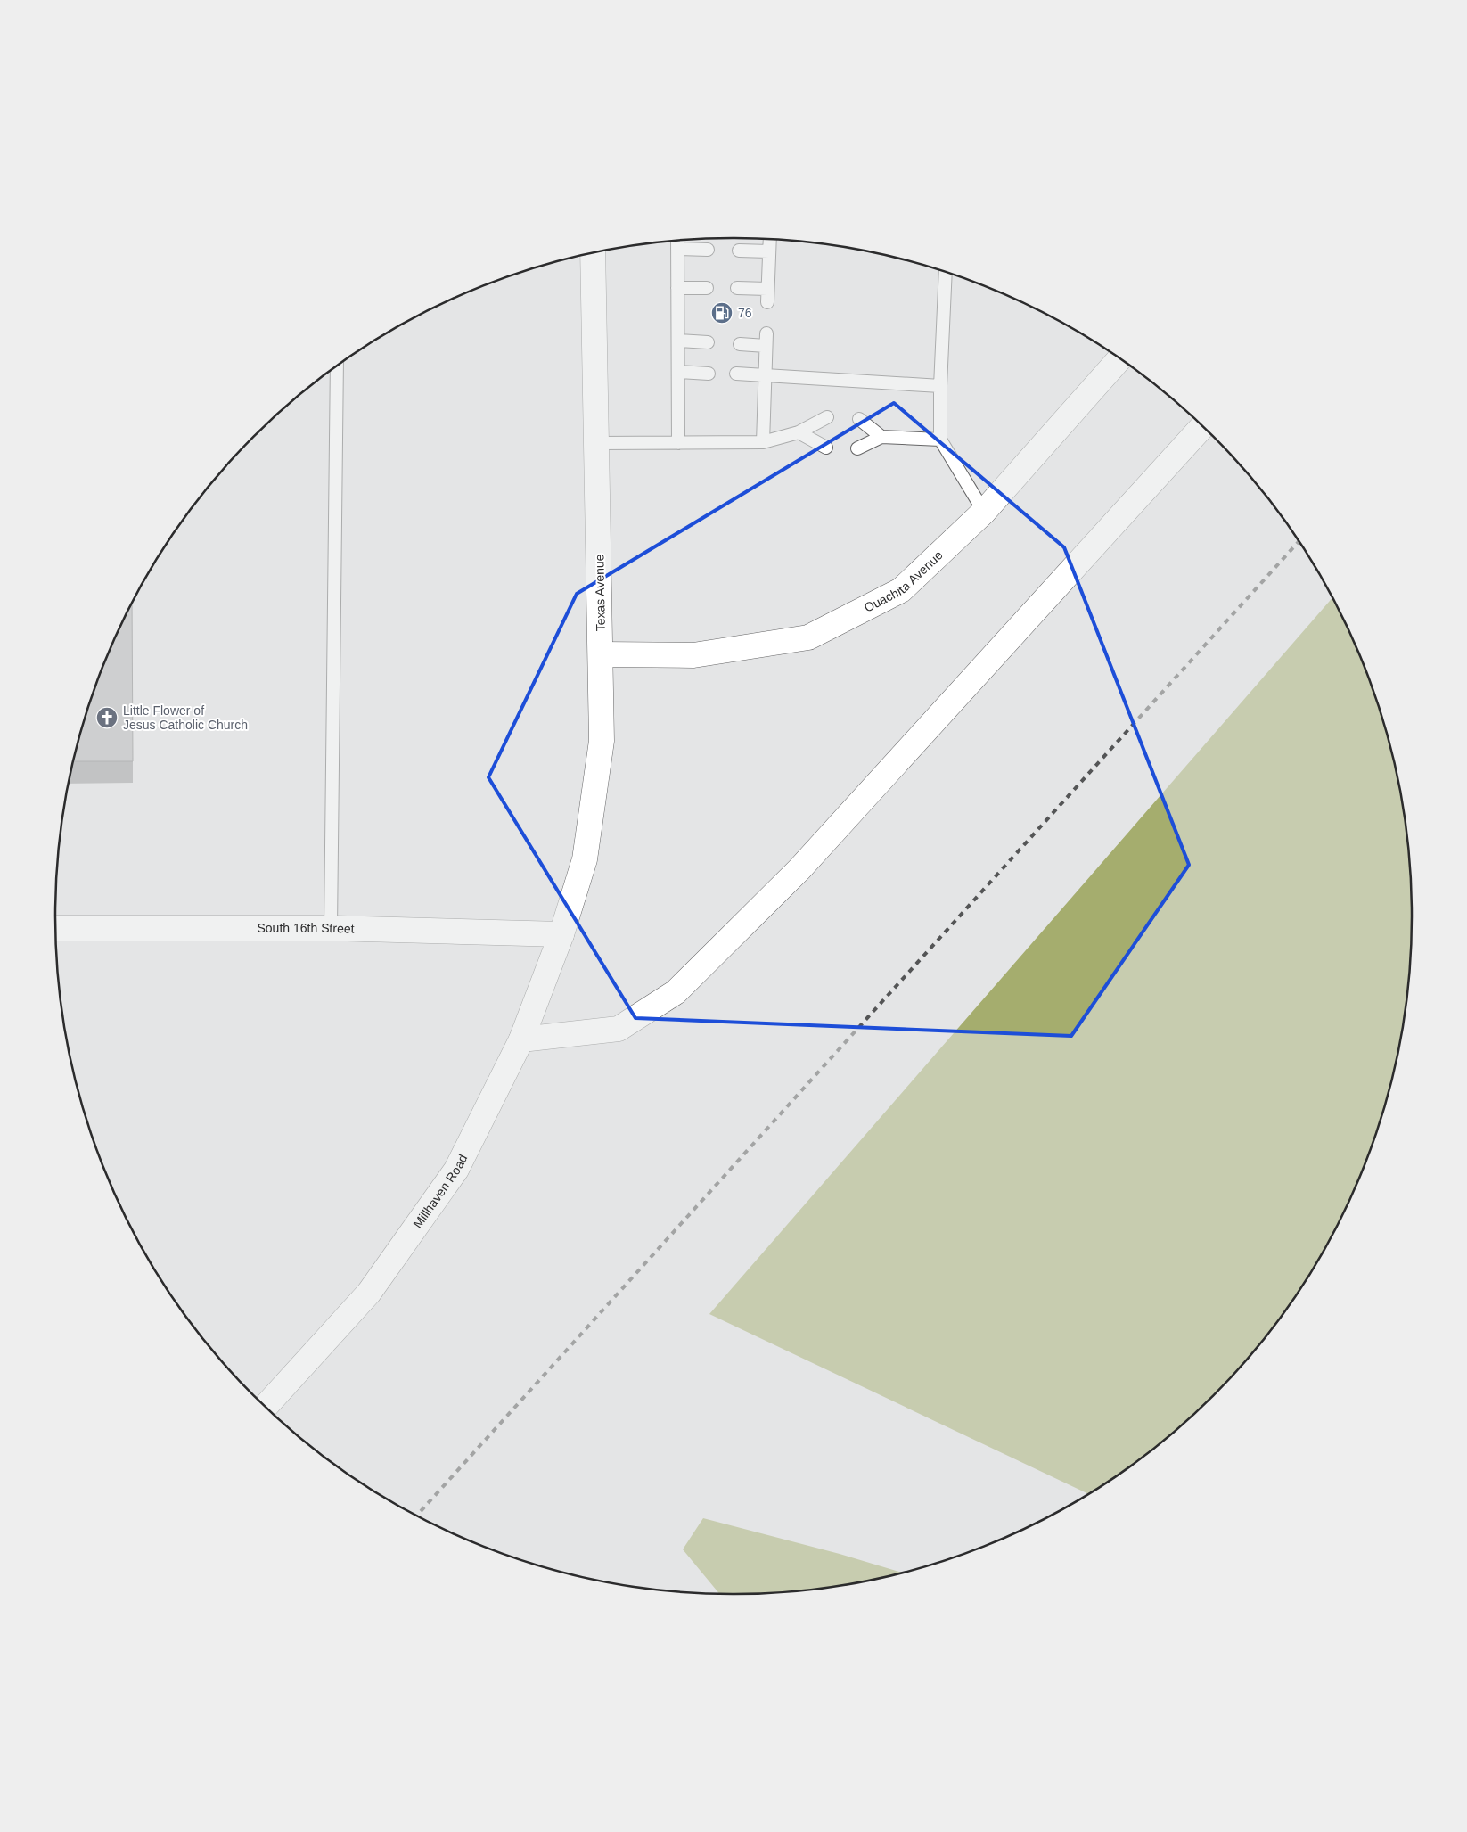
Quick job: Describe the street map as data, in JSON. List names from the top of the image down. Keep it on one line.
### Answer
{"streets":{"street":["Ouachita Avenue","Texas Avenue","South 16th Street","Millhaven Road"]},"crossings":[["Ouachita Avenue","Texas Avenue"],["Texas Avenue","South 16th Street"],["Texas Avenue","Millhaven Road"],["South 16th Street","Millhaven Road"]],"places":{"fuel station":["76"],"church":["Little Flower of Jesus Catholic Church"]}}
